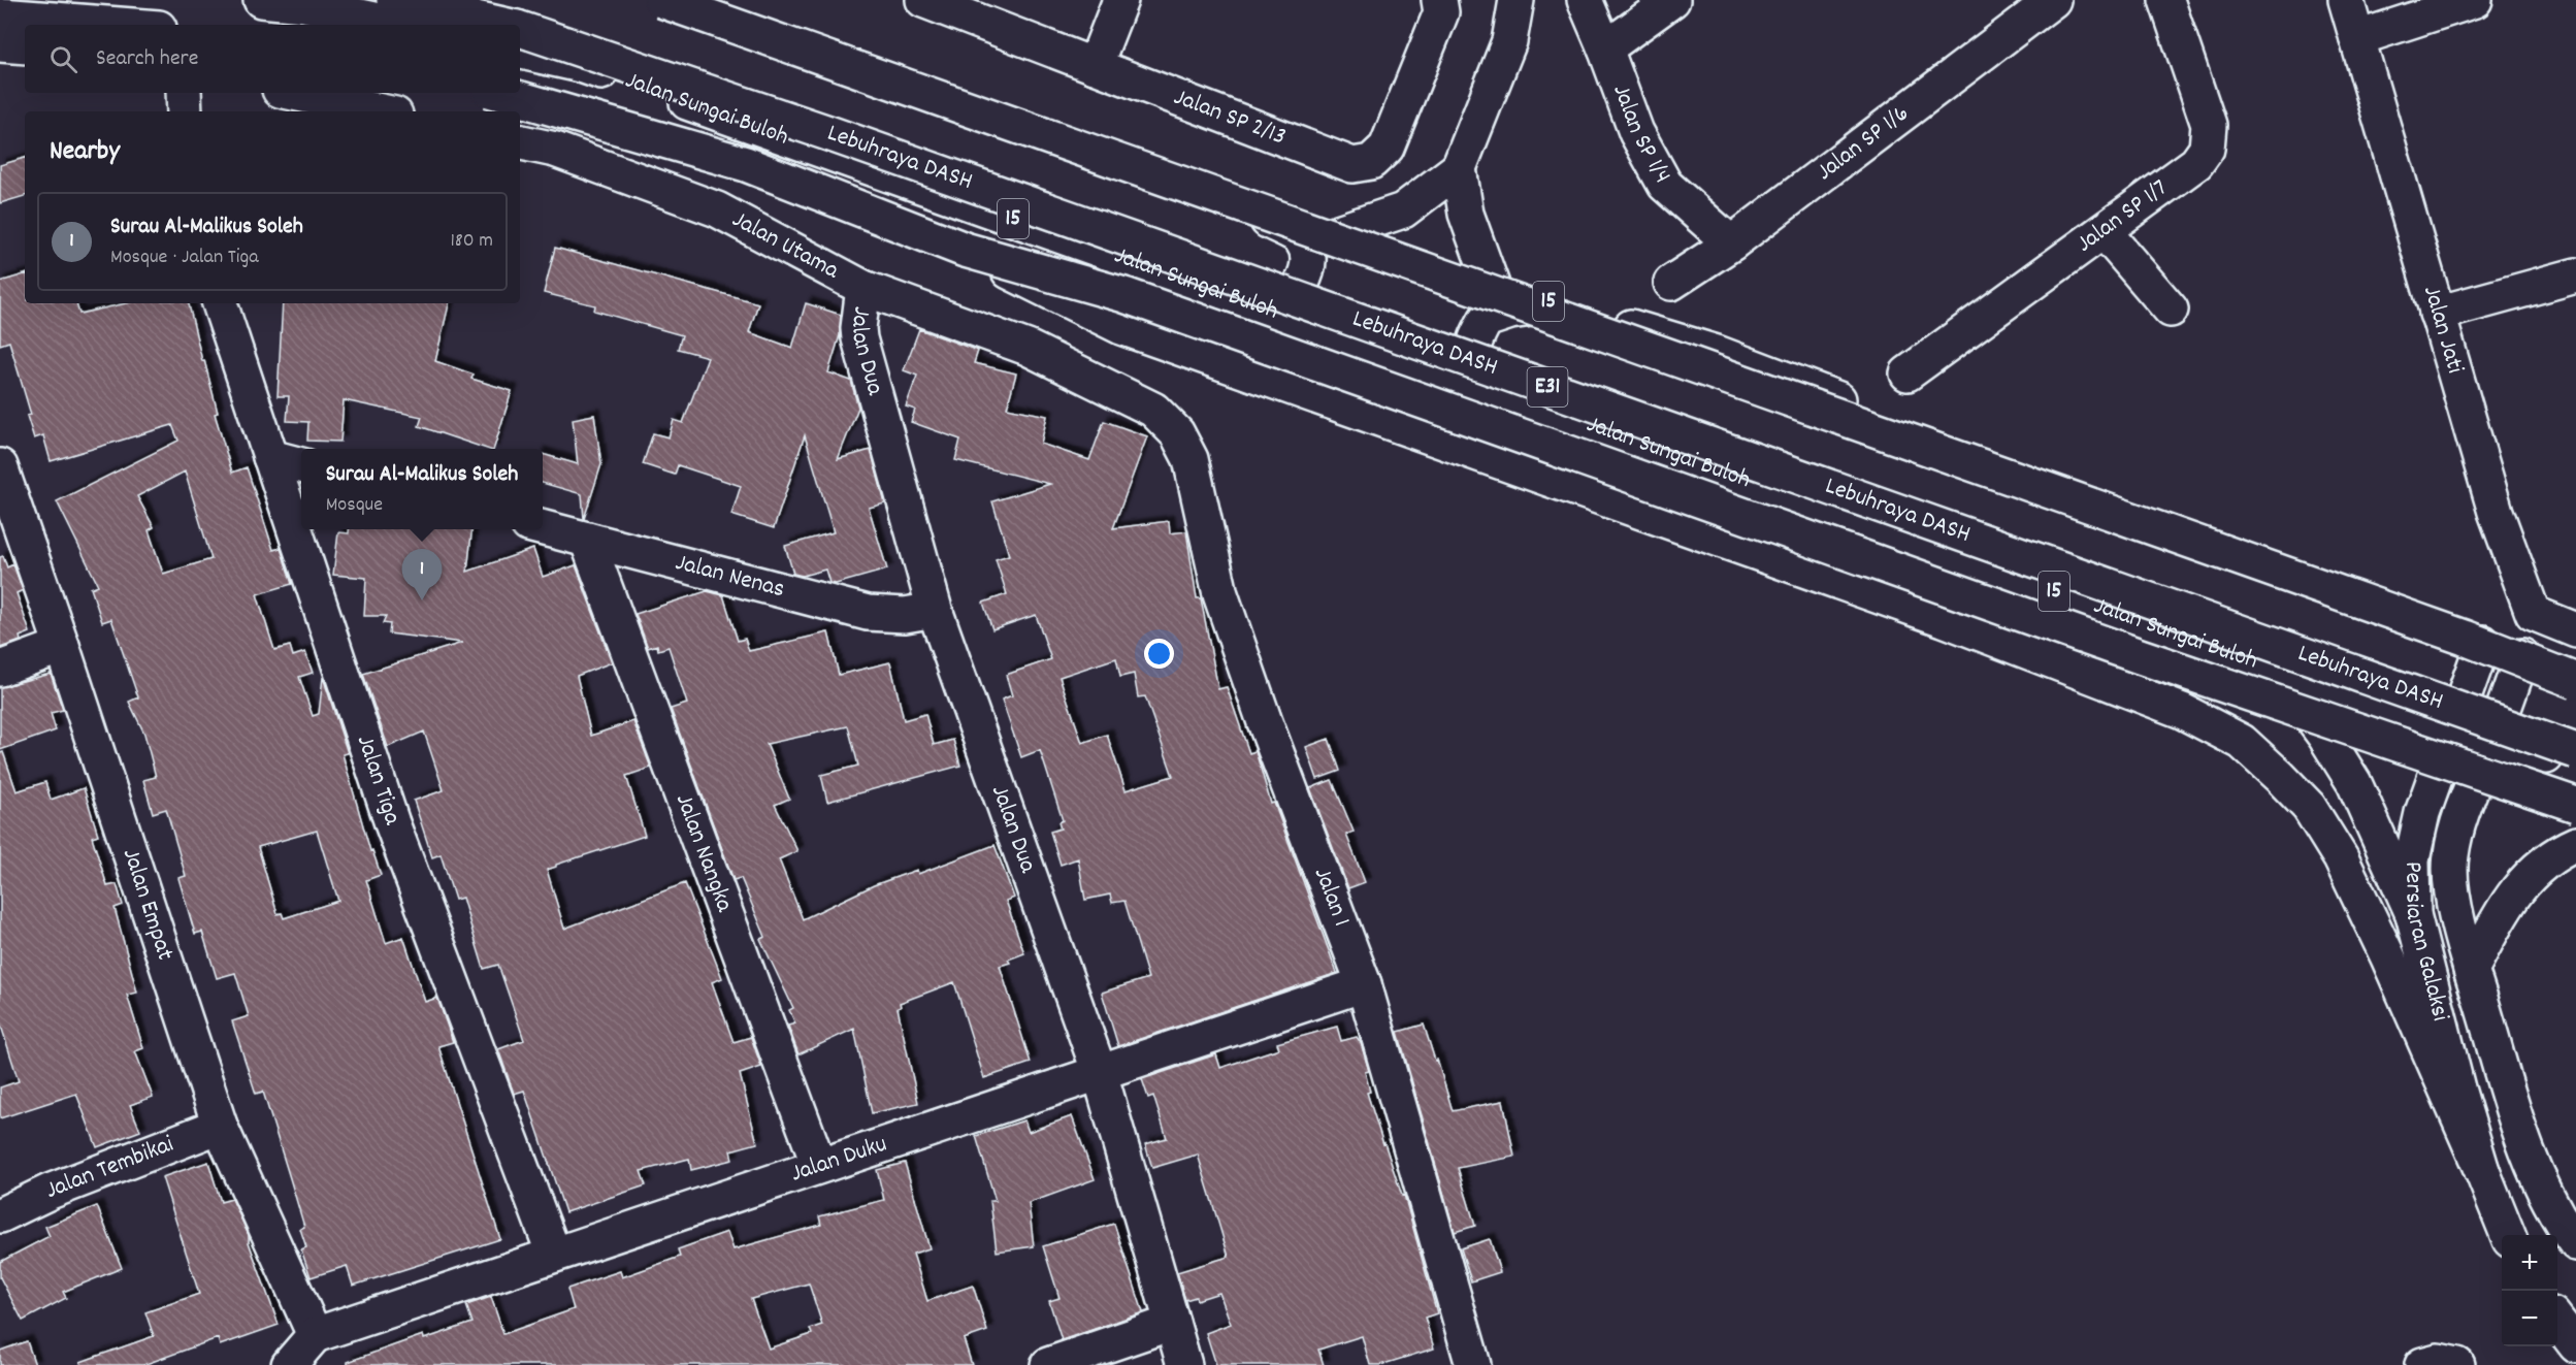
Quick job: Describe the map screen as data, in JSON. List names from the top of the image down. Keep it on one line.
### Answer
{"streets":{"main road":["Jalan Sungai Buloh","Jalan SP 2/13","Jalan SP 1/4","Jalan SP 1/6","Lebuhraya DASH","Jalan SP 1/7","15","Jalan Utama","Jalan Jati","Jalan Dua","E31","Jalan Nenas","Jalan Tiga","Jalan Nangka","Jalan 1","Jalan Empat","Persiaran Galaksi","Jalan Duku","Jalan Tembikai"]},"crossings":[["Jalan Sungai Buloh","Persiaran Galaksi"],["Jalan SP 1/4","Jalan SP 1/6"],["15","Persiaran Galaksi"],["Jalan Utama","Jalan Dua"],["Jalan Utama","Jalan 1"],["Jalan Dua","Jalan Nenas"],["Jalan Dua","Jalan Duku"],["Jalan Nenas","Jalan Nangka"],["Jalan Tiga","Jalan Duku"],["Jalan Nangka","Jalan Duku"],["Jalan 1","Jalan Duku"],["Jalan Empat","Jalan Duku"],["Jalan Empat","Jalan Tembikai"]],"page":{"search":"Search here","heading":"Nearby","list":[{"mark":"1","name":"Surau Al-Malikus Soleh","note":"Mosque · Jalan Tiga","value":"180 m"}],"popup":["Surau Al-Malikus Soleh","Mosque"],"pins":"1","map_buttons":["+","−"]}}
